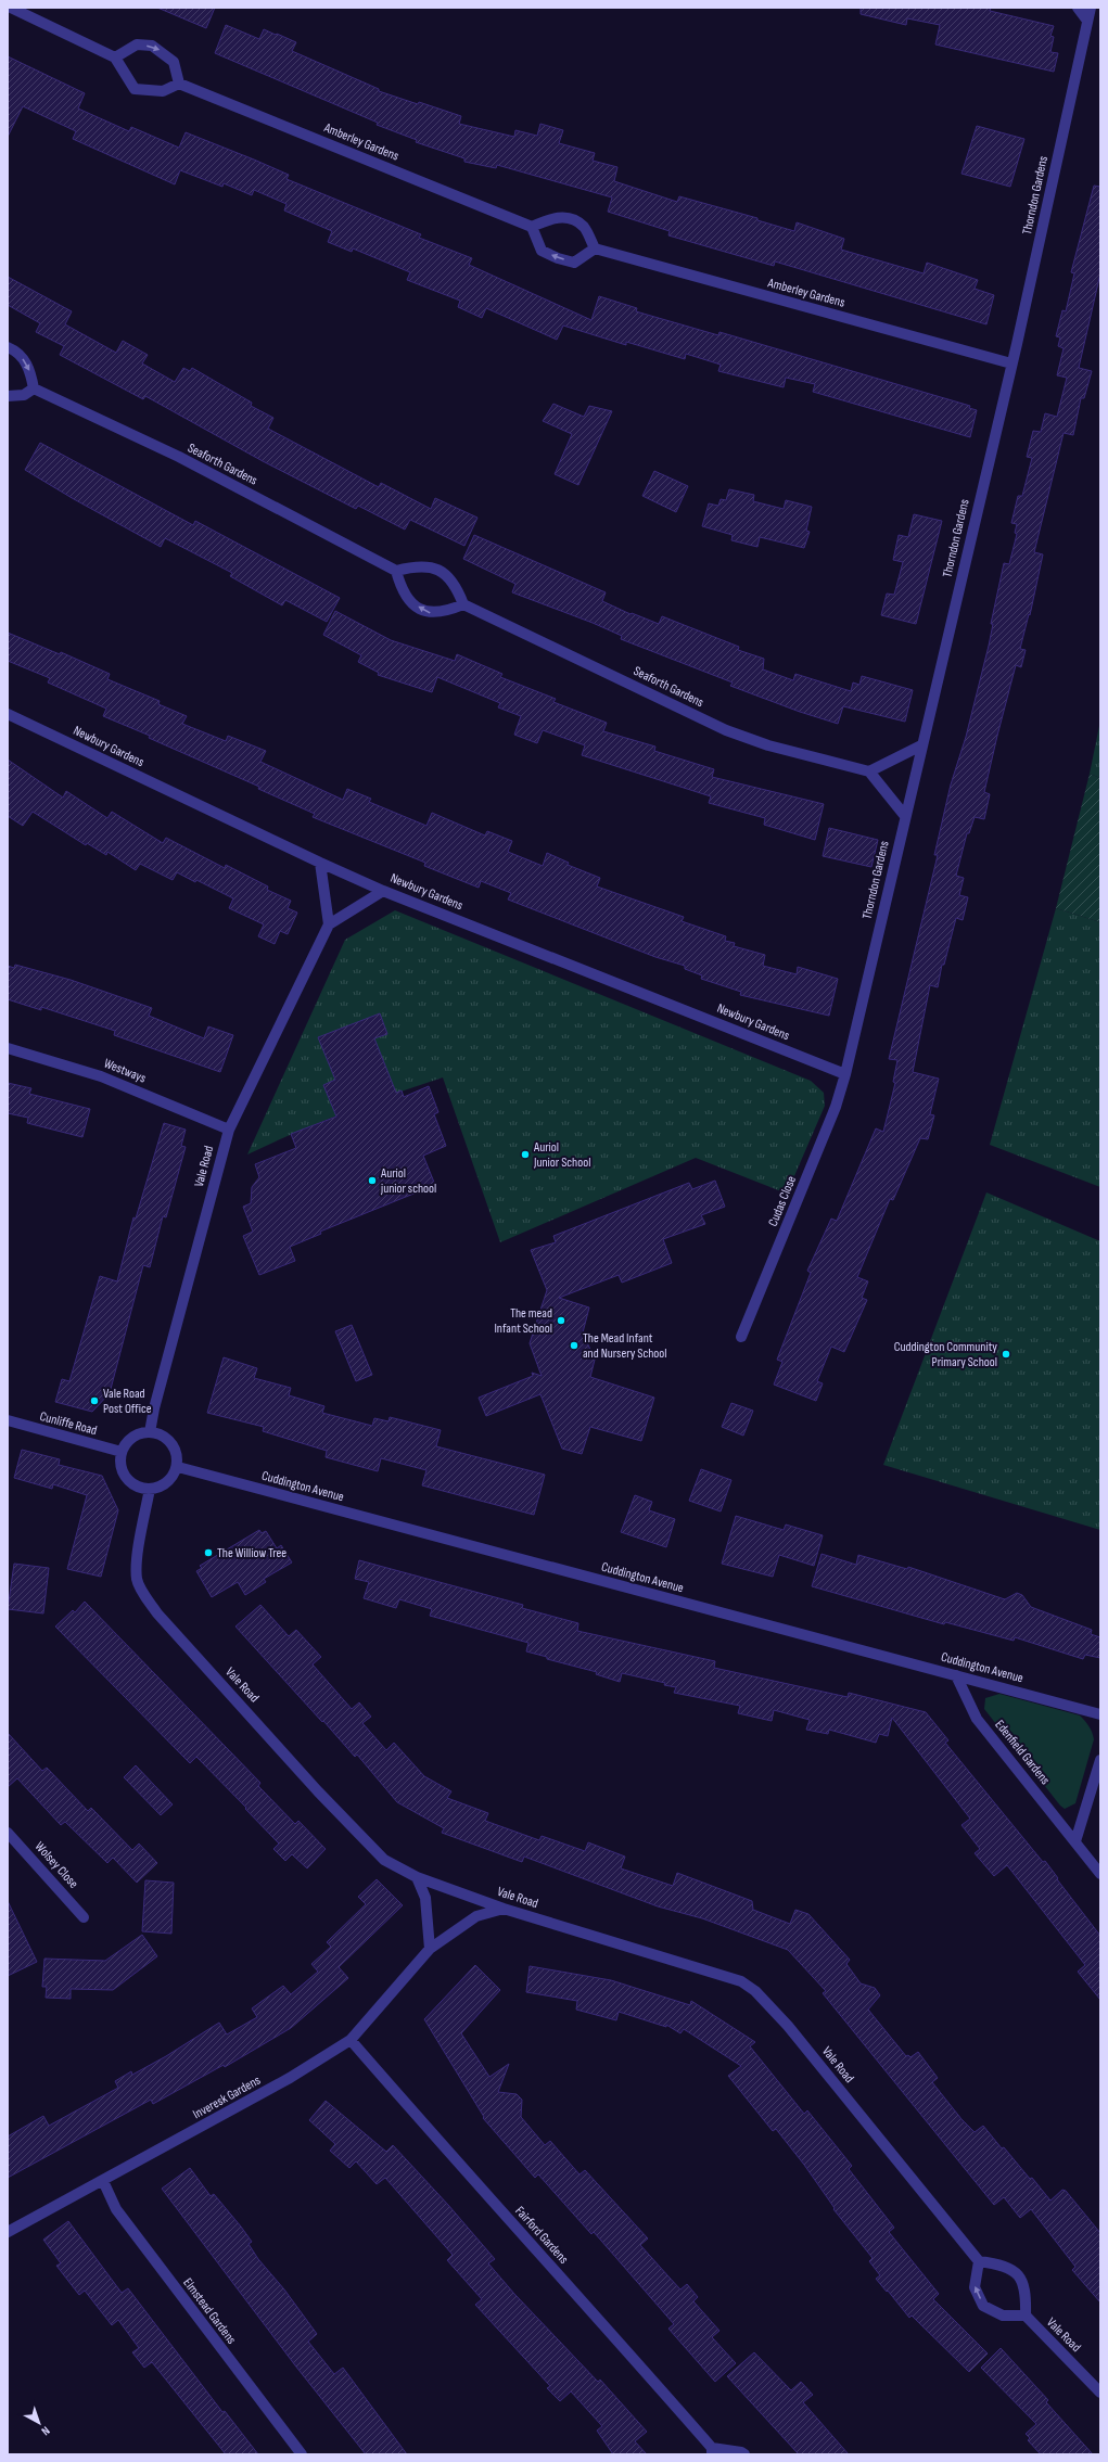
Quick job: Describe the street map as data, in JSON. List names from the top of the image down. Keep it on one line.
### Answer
{"streets":{"street":["Amberley Gardens","Thorndon Gardens","Seaforth Gardens","Newbury Gardens","Westways","Vale Road","Cudas Close","Cunliffe Road","Cuddington Avenue","Edenfield Gardens","Wolsey Close","Inveresk Gardens","Fairford Gardens","Elmstead Gardens"]},"crossings":[["Amberley Gardens","Thorndon Gardens"],["Thorndon Gardens","Newbury Gardens"],["Thorndon Gardens","Cudas Close"],["Newbury Gardens","Cudas Close"],["Westways","Vale Road"],["Vale Road","Cunliffe Road"],["Vale Road","Cuddington Avenue"],["Vale Road","Inveresk Gardens"],["Cunliffe Road","Cuddington Avenue"],["Cuddington Avenue","Edenfield Gardens"],["Inveresk Gardens","Fairford Gardens"],["Inveresk Gardens","Elmstead Gardens"]],"places":["Auriol Junior School","Auriol junior school","The mead Infant School","The Mead Infant and Nursery School","Cuddington Community Primary School","Vale Road Post Office","The Williow Tree"],"north":"bottom right"}
